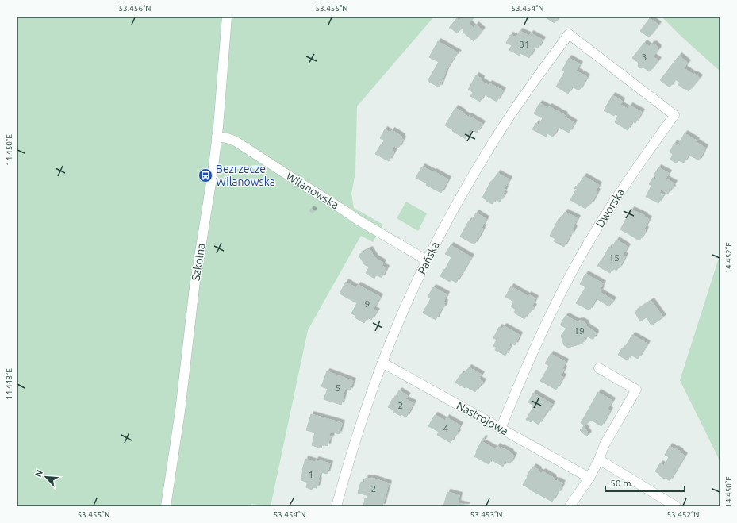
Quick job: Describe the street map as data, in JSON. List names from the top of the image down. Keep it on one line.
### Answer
{"streets":{"street":["Wilanowska","Dworska","Pańska","Szkolna","Nastrojowa"]},"crossings":[["Wilanowska","Pańska"],["Wilanowska","Szkolna"],["Dworska","Pańska"],["Dworska","Nastrojowa"],["Pańska","Nastrojowa"]],"places":{"bus stop":["Bezrzecze Wilanowska"]},"house_numbers":["31","3","15","9","19","5","2","4","1","2"],"scale_bar":"50 m","north":"top left","coordinates":["53.456°N","53.455°N","53.454°N","14.450°E","14.452°E","14.448°E","53.453°N","53.452°N"]}
